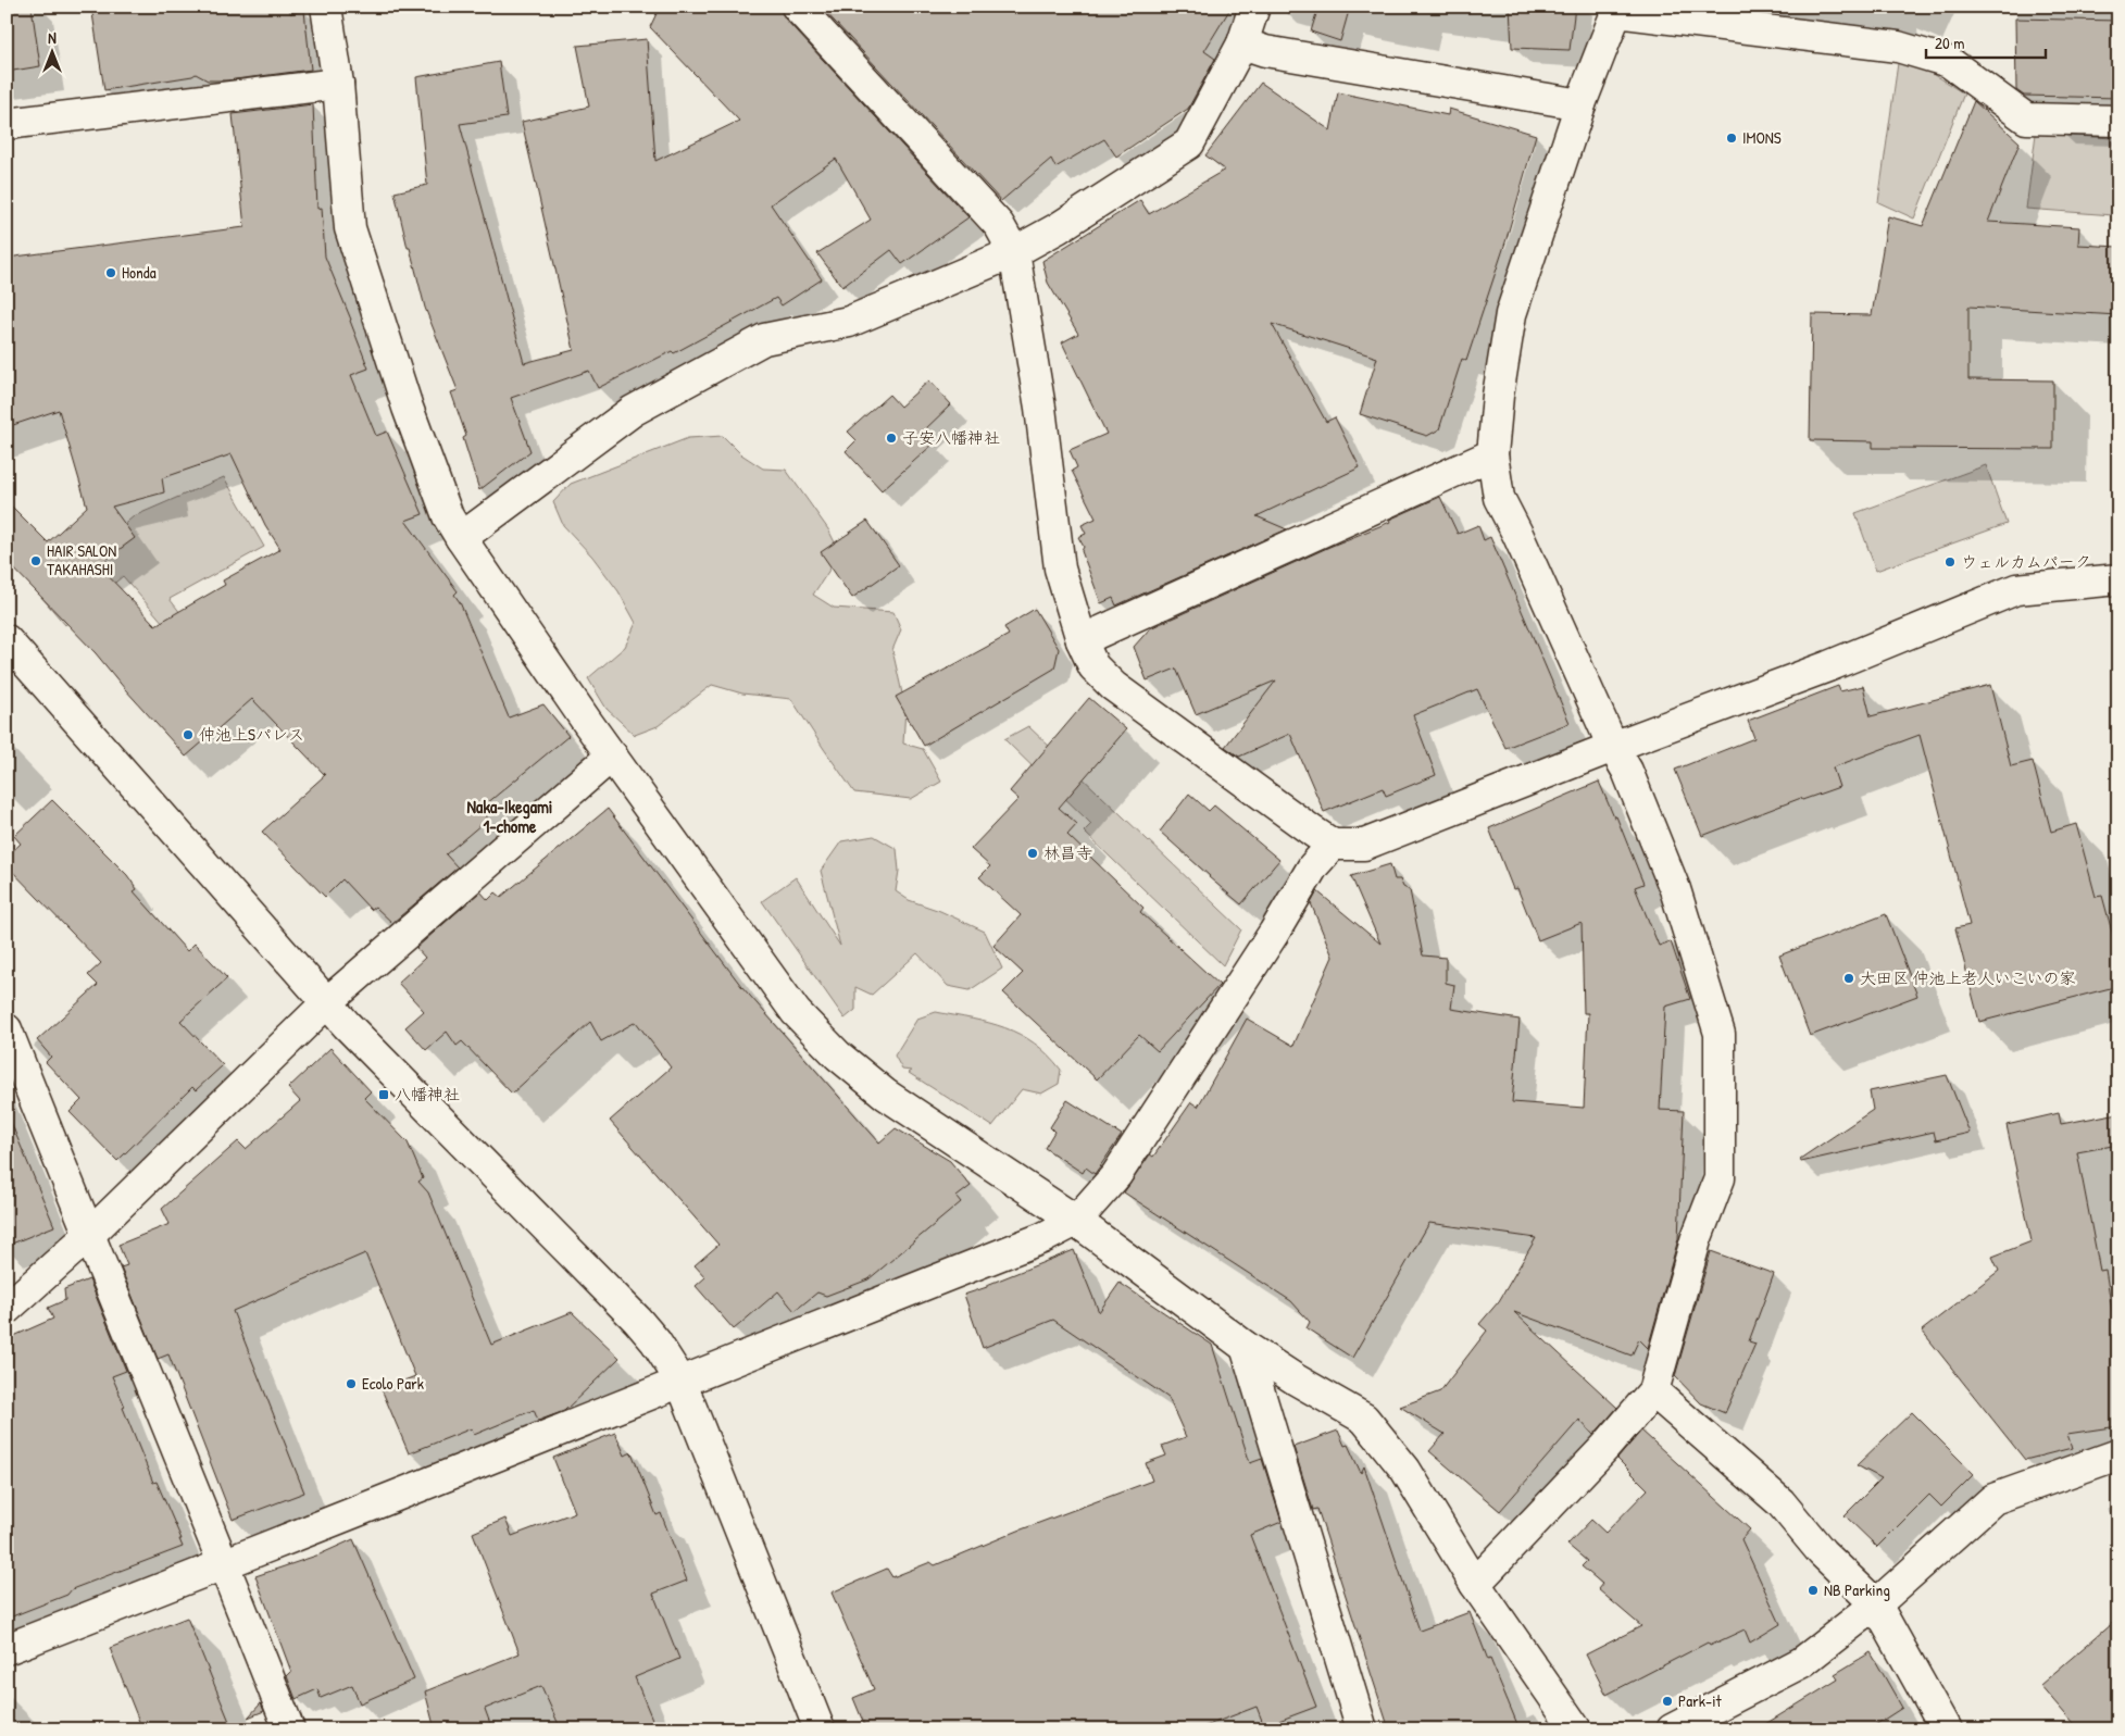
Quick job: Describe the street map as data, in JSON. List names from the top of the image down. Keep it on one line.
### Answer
{"districts":["Naka-Ikegami 1-chome"],"places":{"other":["IMONS","Honda","子安八幡神社","HAIR SALON TAKAHASHI","ウェルカムパーク","仲池上Sパレス","林昌寺","大田区 仲池上老人いこいの家","Ecolo Park","NB Parking","Park-it"],"transit":["八幡神社"]},"scale_bar":"20 m","north":"top"}
